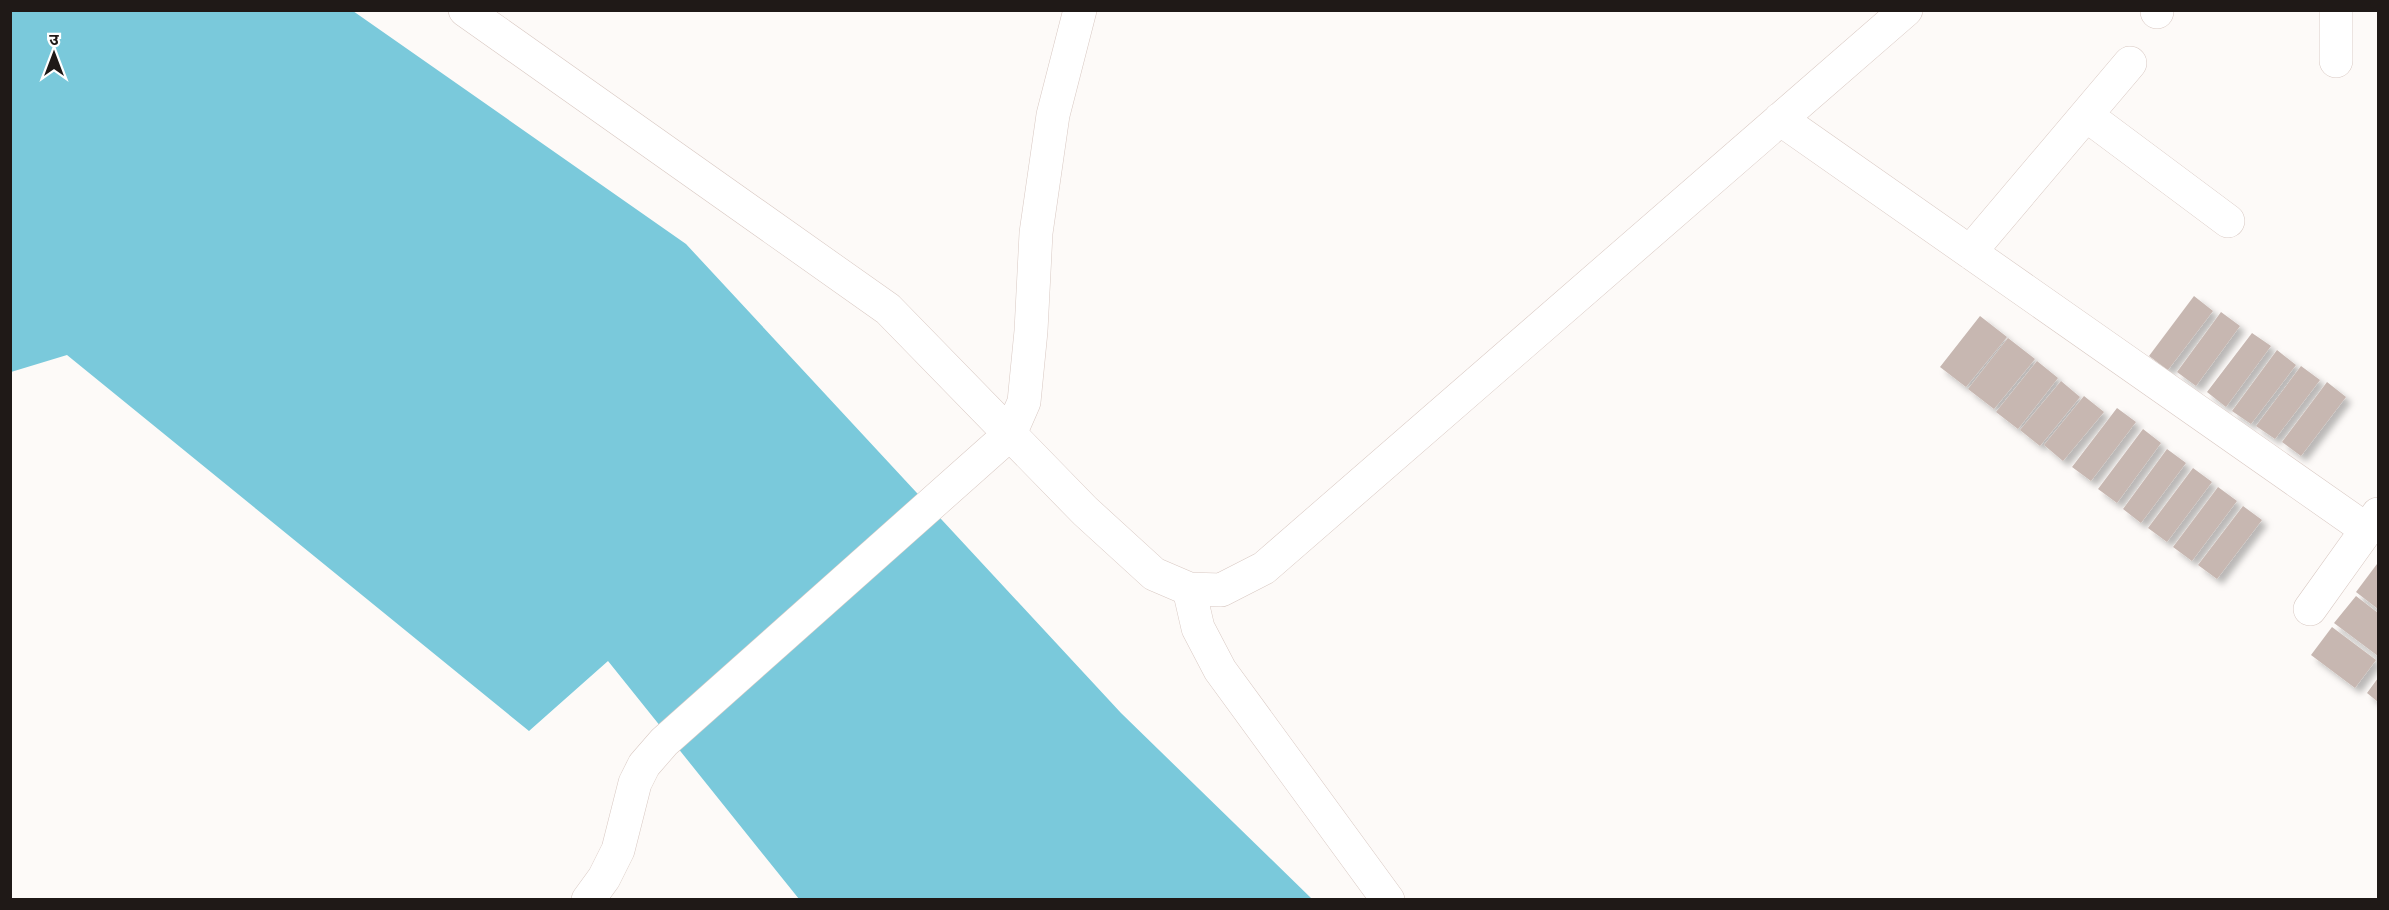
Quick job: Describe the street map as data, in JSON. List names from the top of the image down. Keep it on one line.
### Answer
{"north":"top"}
